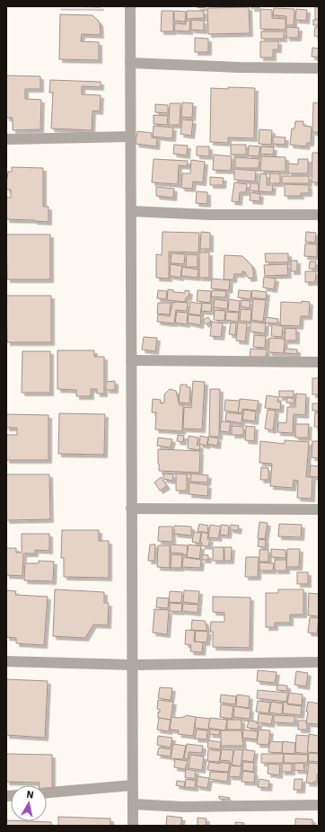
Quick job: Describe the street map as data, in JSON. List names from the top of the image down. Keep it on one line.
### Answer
{"north":"top"}
